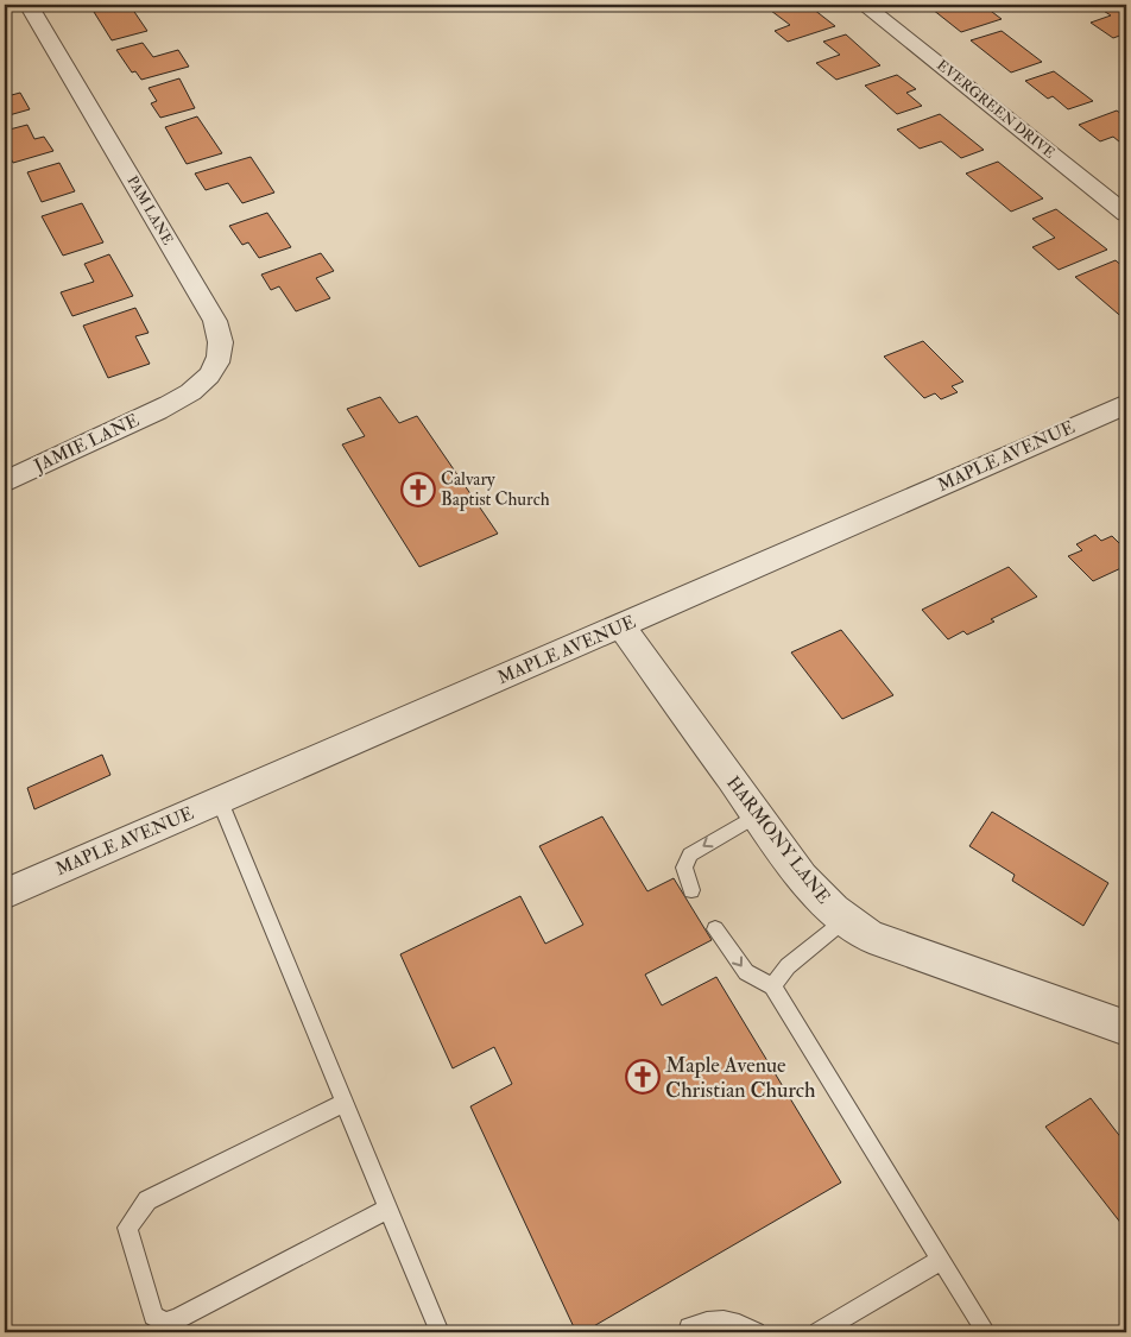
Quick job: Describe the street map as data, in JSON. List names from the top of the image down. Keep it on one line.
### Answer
{"streets":{"street":["EVERGREEN DRIVE","PAM LANE","JAMIE LANE","MAPLE AVENUE","HARMONY LANE"]},"crossings":[["PAM LANE","JAMIE LANE"],["MAPLE AVENUE","HARMONY LANE"]],"places":{"church":["Calvary Baptist Church","Maple Avenue Christian Church"]}}
